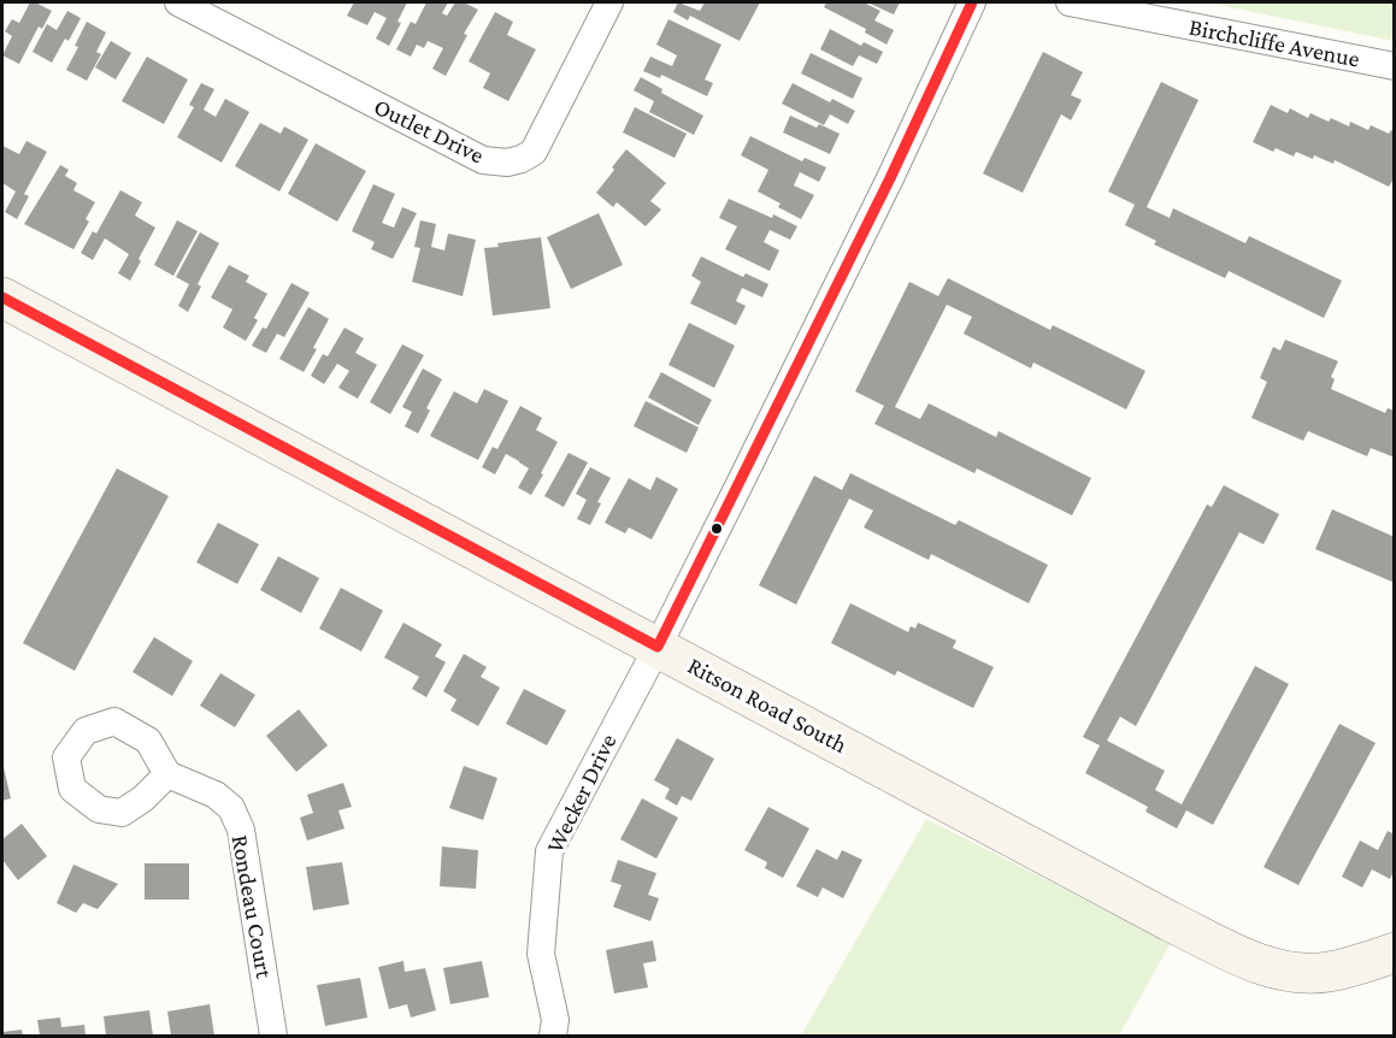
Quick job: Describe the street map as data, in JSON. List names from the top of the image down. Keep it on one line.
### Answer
{"streets":{"street":["Birchcliffe Avenue","Outlet Drive","Ritson Road South","Wecker Drive","Rondeau Court"]},"crossings":[["Ritson Road South","Wecker Drive"]]}
